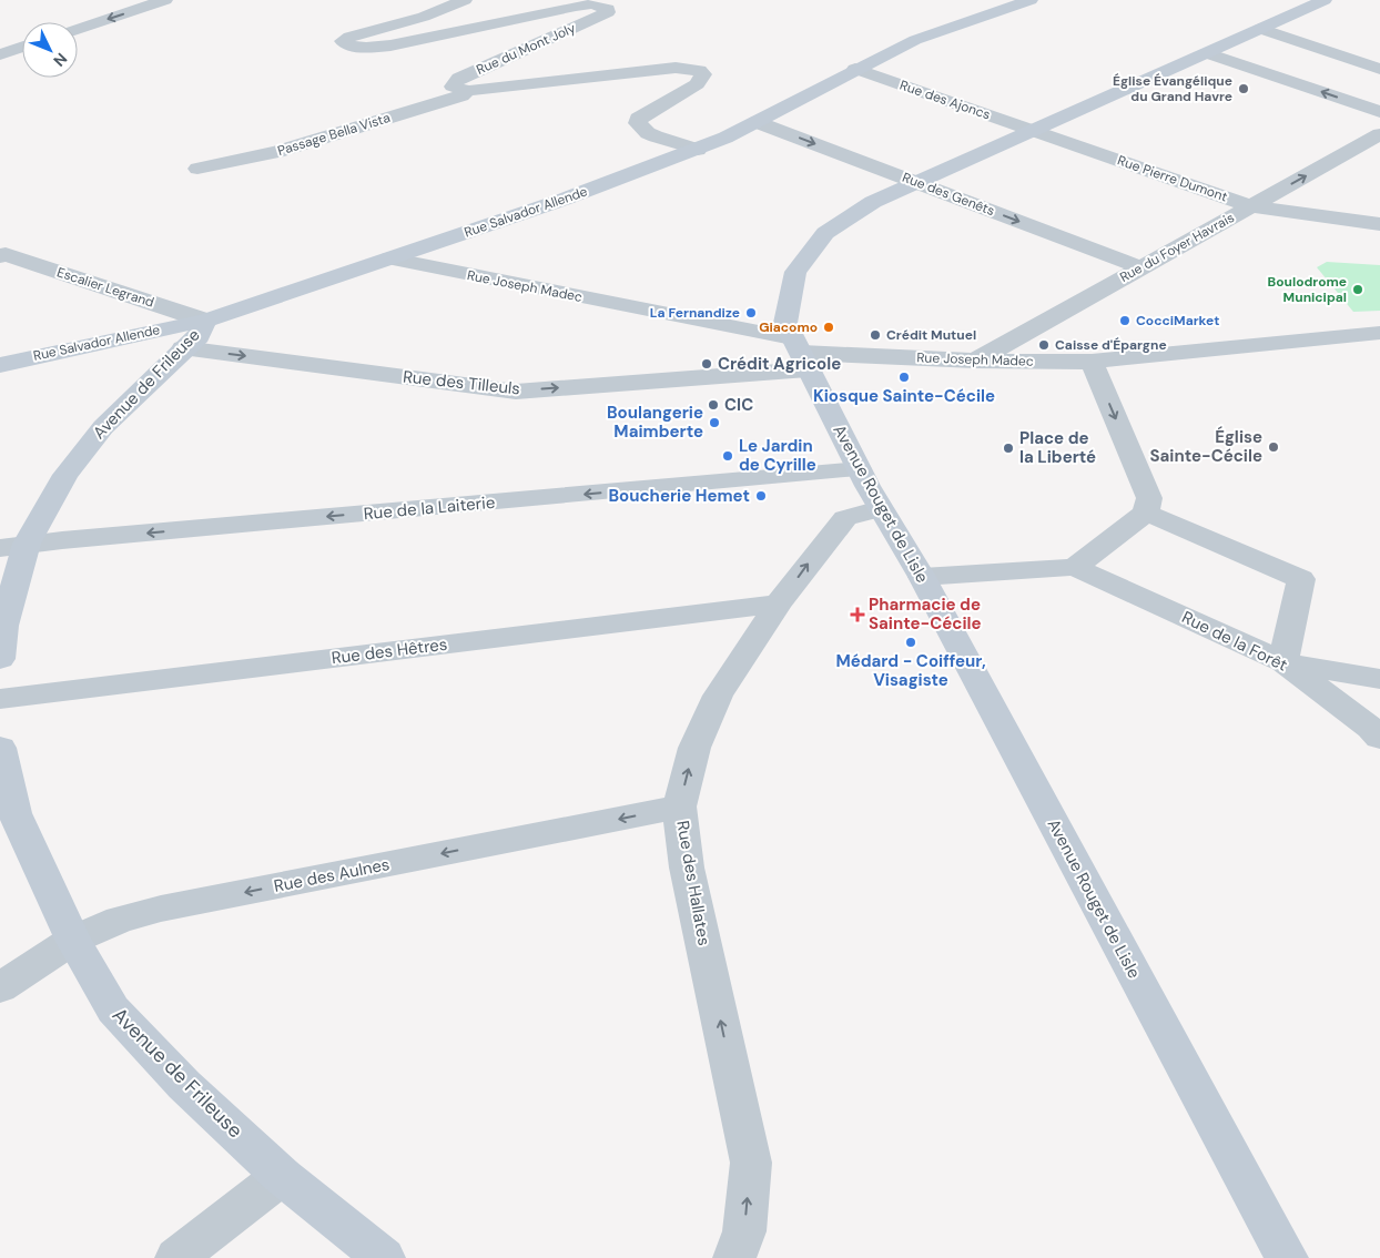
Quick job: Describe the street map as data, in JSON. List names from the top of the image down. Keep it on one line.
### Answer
{"streets":{"street":["Rue du Mont Joly","Rue des Ajoncs","Passage Bella Vista","Rue Pierre Dumont","Rue des Genêts","Rue Salvador Allende","Rue du Foyer Havrais","Rue Joseph Madec","Escalier Legrand","Rue des Tilleuls","Avenue de Frileuse","Avenue Rouget de Lisle","Rue de la Laiterie","Rue de la Forêt","Rue des Hêtres","Rue des Aulnes","Rue des Hallates"]},"crossings":[["Rue du Mont Joly","Passage Bella Vista"],["Rue du Mont Joly","Rue Salvador Allende"],["Rue des Ajoncs","Rue Pierre Dumont"],["Rue des Ajoncs","Rue Salvador Allende"],["Rue des Ajoncs","Avenue Rouget de Lisle"],["Rue Pierre Dumont","Rue du Foyer Havrais"],["Rue Pierre Dumont","Avenue Rouget de Lisle"],["Rue des Genêts","Rue Salvador Allende"],["Rue des Genêts","Rue du Foyer Havrais"],["Rue des Genêts","Avenue Rouget de Lisle"],["Rue Salvador Allende","Rue Joseph Madec"],["Rue Salvador Allende","Escalier Legrand"],["Rue Salvador Allende","Avenue de Frileuse"],["Rue du Foyer Havrais","Rue Joseph Madec"],["Rue Joseph Madec","Rue des Tilleuls"],["Rue Joseph Madec","Avenue Rouget de Lisle"],["Escalier Legrand","Avenue de Frileuse"],["Rue des Tilleuls","Avenue de Frileuse"],["Rue des Tilleuls","Avenue Rouget de Lisle"],["Avenue de Frileuse","Rue de la Laiterie"],["Avenue de Frileuse","Rue des Aulnes"],["Avenue Rouget de Lisle","Rue de la Laiterie"],["Avenue Rouget de Lisle","Rue des Hallates"],["Rue des Hêtres","Rue des Hallates"],["Rue des Aulnes","Rue des Hallates"]],"one_way":["Rue des Genêts","Rue des Tilleuls","Rue de la Laiterie","Rue des Aulnes","Rue des Hallates"],"places":{"other":["Église Évangélique du Grand Havre","Boulodrome Municipal","La Fernandize","CocciMarket","Giacomo","Crédit Mutuel","Caisse d'Épargne","Crédit Agricole","Kiosque Sainte-Cécile","CIC","Boulangerie Maimberte","Église Sainte-Cécile","Place de la Liberté","Le Jardin de Cyrille","Boucherie Hemet","Médard - Coiffeur, Visagiste"],"health":["Pharmacie de Sainte-Cécile"]},"north":"bottom right"}
